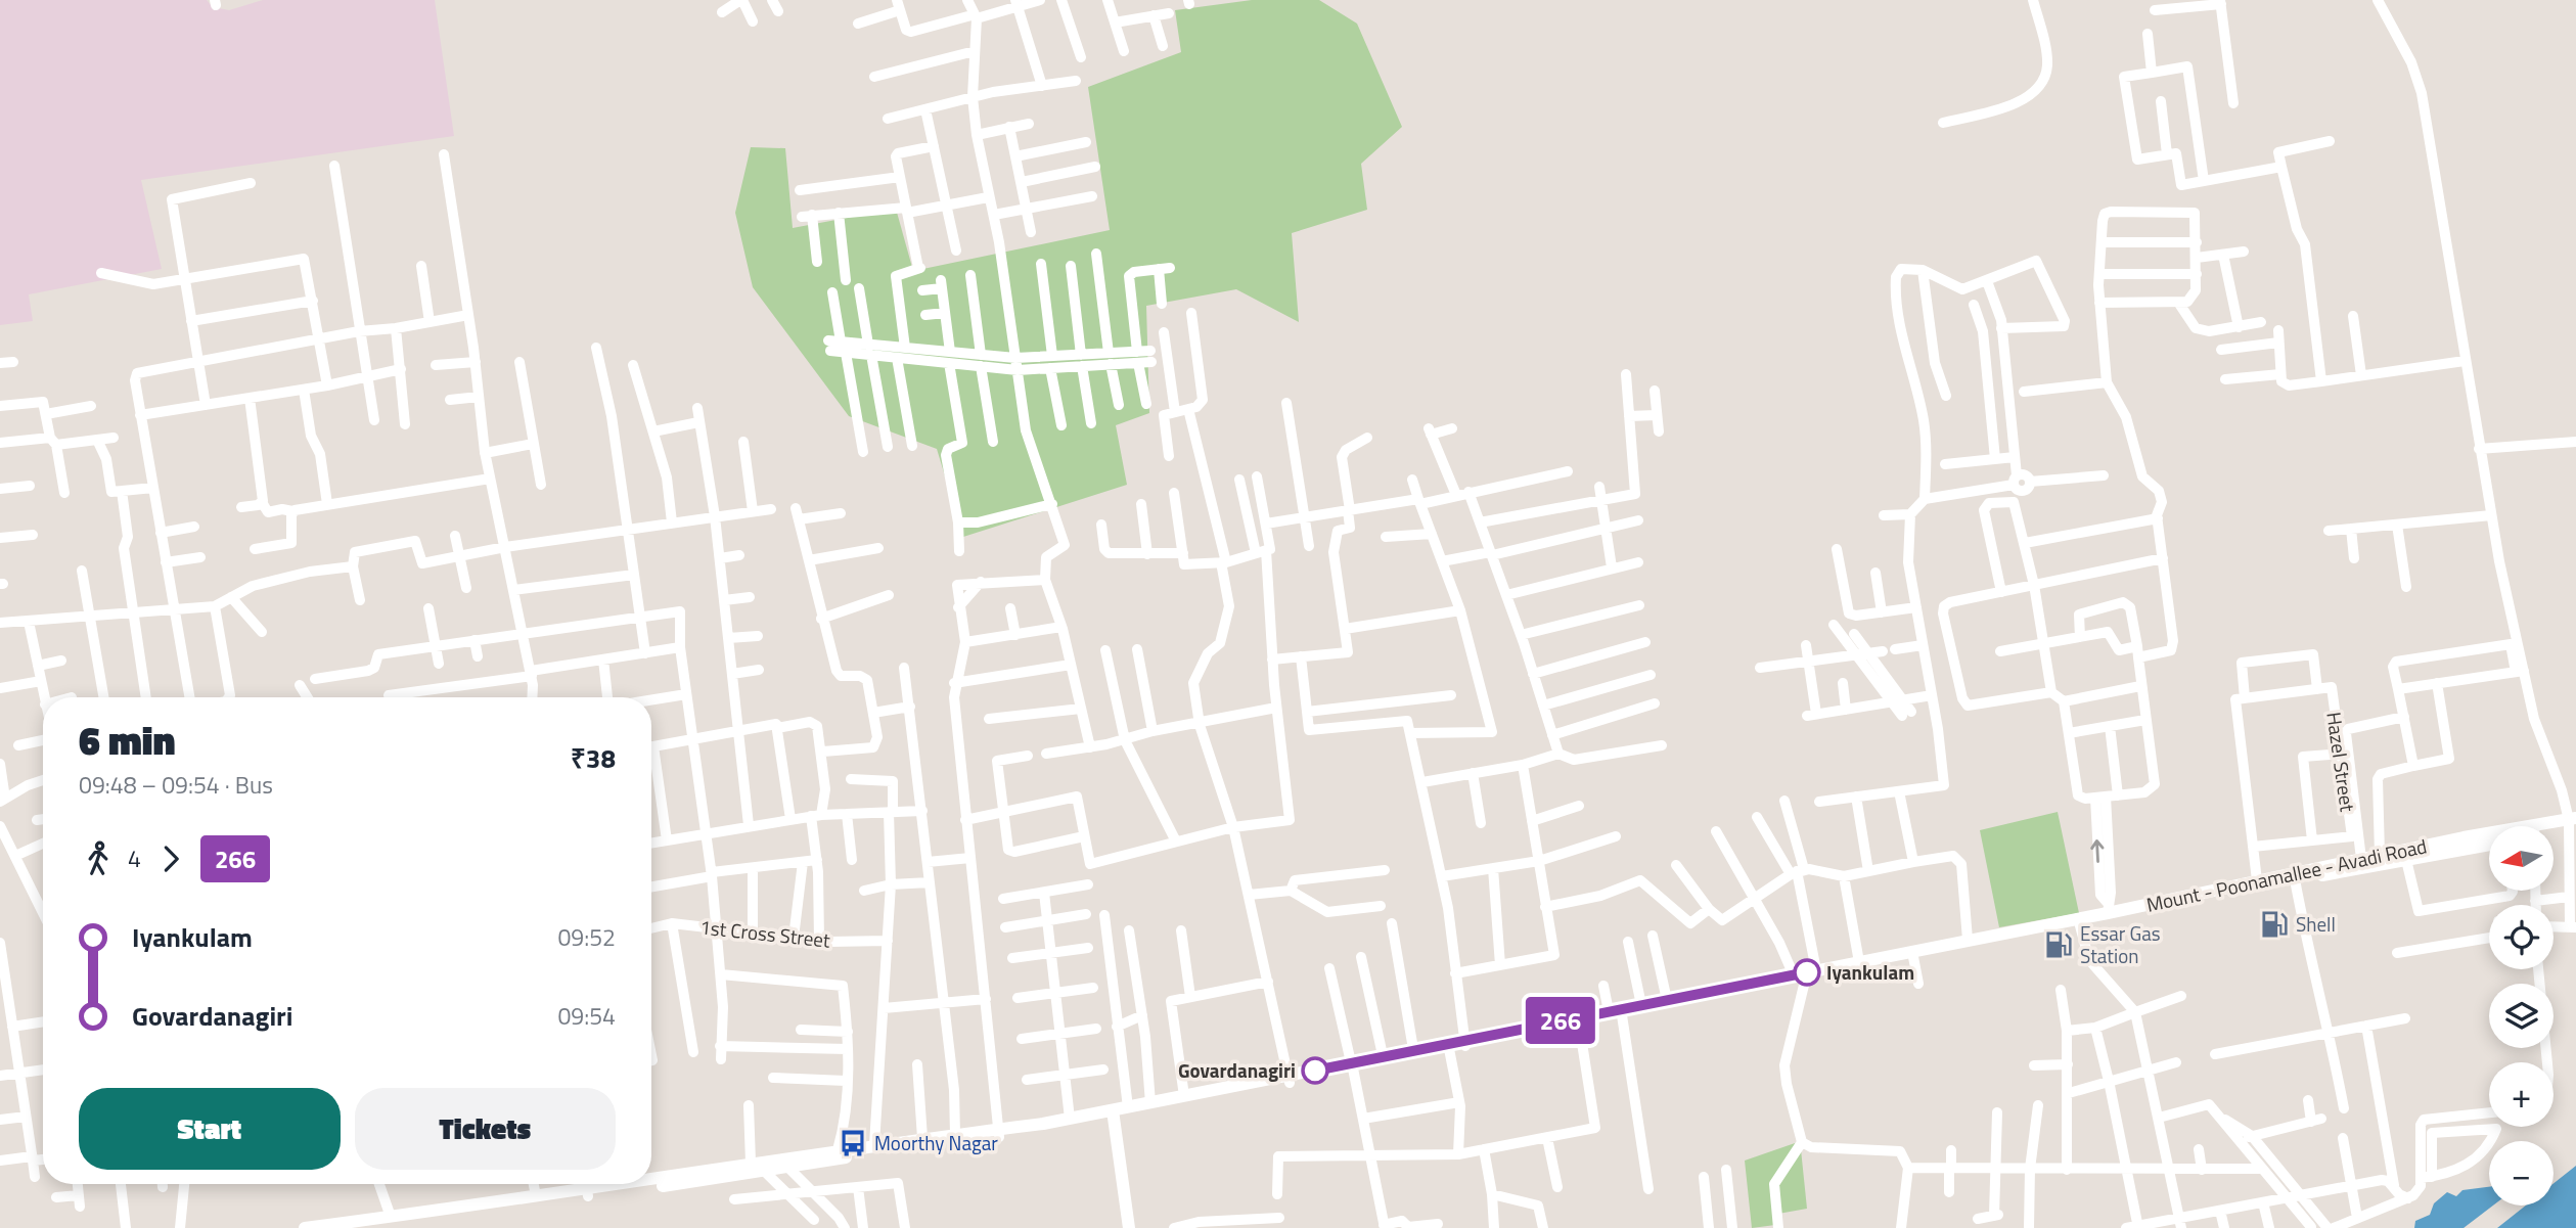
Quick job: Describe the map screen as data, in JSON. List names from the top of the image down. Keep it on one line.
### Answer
{"streets":{"main road":["Mount - Poonamallee - Avadi Road"],"street":["Hazel Street","1st Cross Street"]},"crossings":[["Hazel Street","Mount - Poonamallee - Avadi Road"]],"places":{"fuel station":["Shell","Essar Gas Station"],"other":["Iyankulam","Govardanagiri"],"bus stop":["Moorthy Nagar"]},"lines":["bus line 266"],"north":"left","page":{"on_map":"266","heading":["6 min","09:48 – 09:54 · Bus","₹38"],"legs":["4","266"],"map_buttons":["+","−"],"list":[{"name":"Iyankulam","value":"09:52"},{"name":"Govardanagiri","value":"09:54"}],"buttons":["Start","Tickets"]}}
